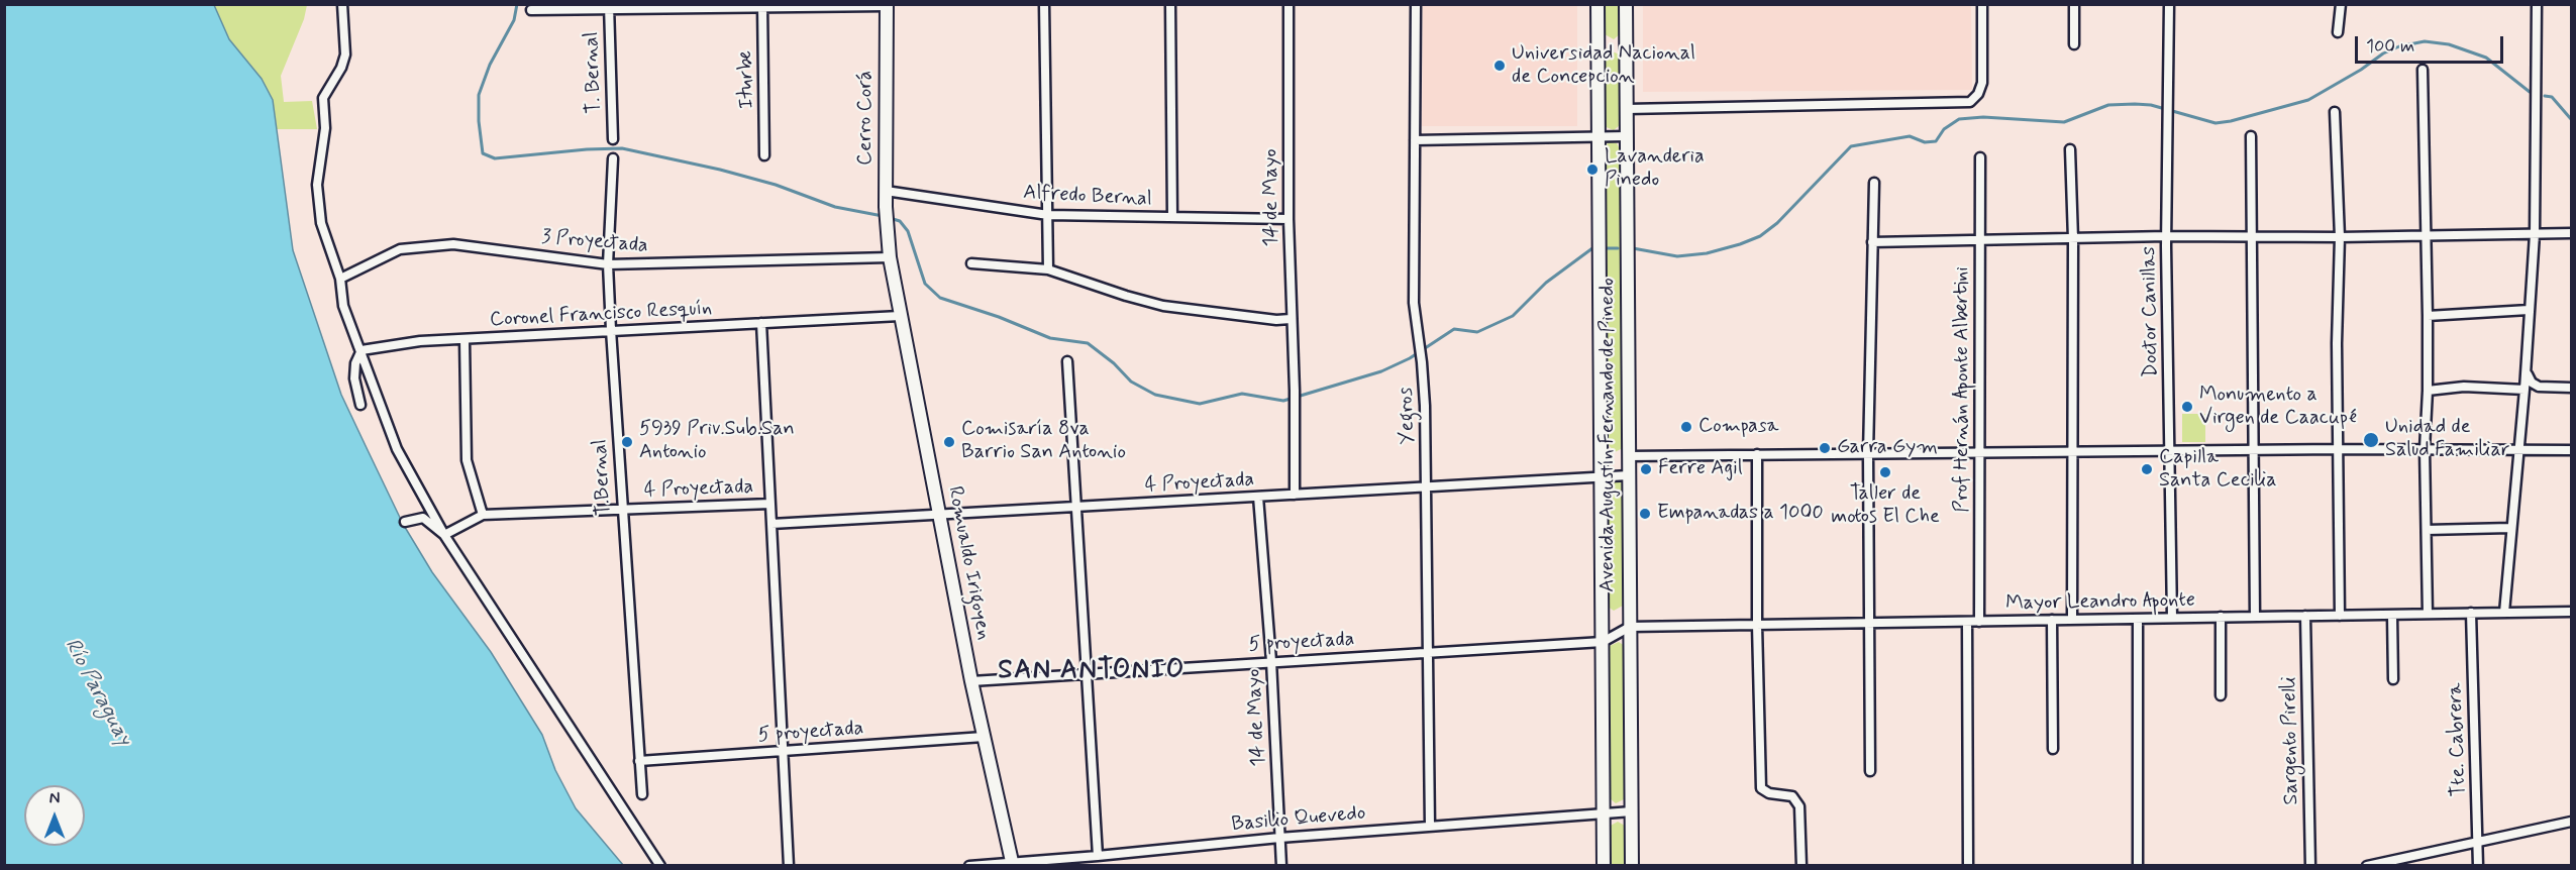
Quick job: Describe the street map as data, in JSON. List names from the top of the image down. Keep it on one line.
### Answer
{"streets":{"street":["T. Bernal","Iturbe","Cerro Corá","Alfredo Bernal","14 de Mayo","3 Proyectada","Doctor Canillas","Coronel Francisco Resquín","Prof Hernán Aponte Albertini","Yegros","Avenida Augustín Fernando de Pinedo","T.Bernal","4 Proyectada","Romualdo Irigoyen","Mayor Leandro Aponte","5 proyectada","Tte. Cabrera","Sargento Pirelli","Basilio Quevedo"]},"crossings":[["Cerro Corá","Alfredo Bernal"],["Cerro Corá","Romualdo Irigoyen"],["Alfredo Bernal","14 de Mayo"],["14 de Mayo","4 Proyectada"],["14 de Mayo","5 proyectada"],["14 de Mayo","Basilio Quevedo"],["3 Proyectada","T.Bernal"],["3 Proyectada","Romualdo Irigoyen"],["Doctor Canillas","Mayor Leandro Aponte"],["Coronel Francisco Resquín","T.Bernal"],["Coronel Francisco Resquín","Romualdo Irigoyen"],["Prof Hernán Aponte Albertini","Mayor Leandro Aponte"],["Yegros","4 Proyectada"],["Yegros","5 proyectada"],["Yegros","Basilio Quevedo"],["Avenida Augustín Fernando de Pinedo","4 Proyectada"],["Avenida Augustín Fernando de Pinedo","Mayor Leandro Aponte"],["Avenida Augustín Fernando de Pinedo","5 proyectada"],["Avenida Augustín Fernando de Pinedo","Basilio Quevedo"],["T.Bernal","4 Proyectada"],["T.Bernal","5 proyectada"],["4 Proyectada","Romualdo Irigoyen"],["Romualdo Irigoyen","5 proyectada"],["Romualdo Irigoyen","Basilio Quevedo"],["Mayor Leandro Aponte","5 proyectada"],["Mayor Leandro Aponte","Tte. Cabrera"],["Mayor Leandro Aponte","Sargento Pirelli"]],"districts":["SAN ANTONIO"],"water":["Río Paraguay"],"places":["Universidad Nacional de Concepcion","Lavanderia Pinedo","Monumento a Virgen de Caacupé","Compasa","Unidad de Salud Familiar","5939 Priv.Sub.San Antonio","Comisaría 8va Barrio San Antonio","Garra Gym","Ferre Agil","Capilla Santa Cecilia","Taller de motos El Che","Empanadas a 1000"],"scale_bar":"100 m","north":"top"}
